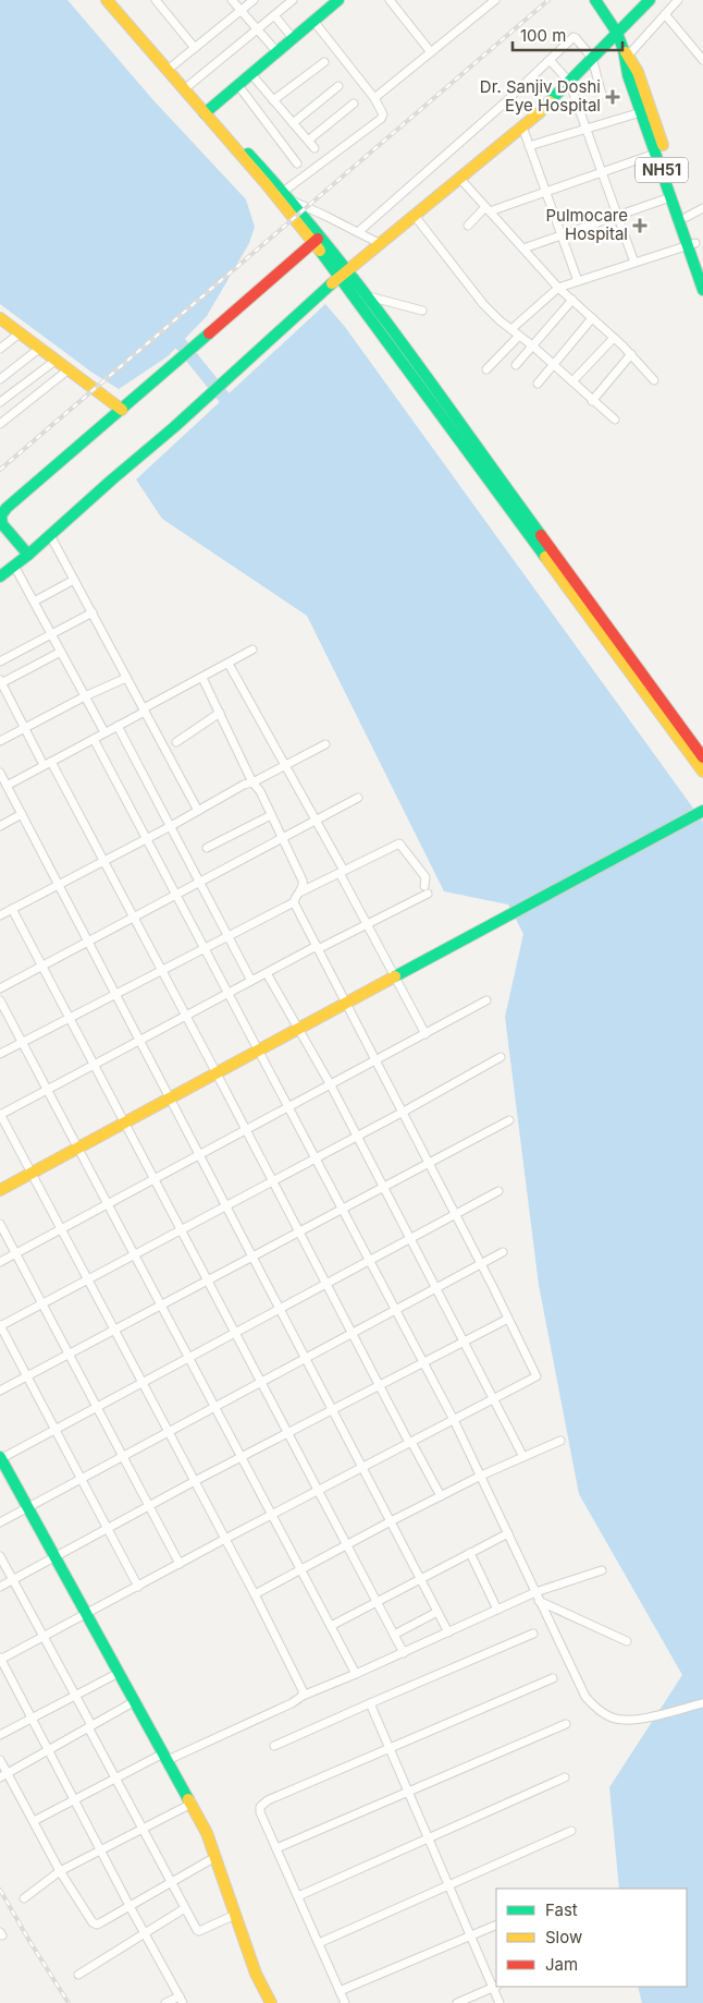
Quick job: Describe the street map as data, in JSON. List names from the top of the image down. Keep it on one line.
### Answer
{"streets":{"main road":["NH51"]},"places":{"health":["Dr. Sanjiv Doshi Eye Hospital","Pulmocare Hospital"]},"legend":["Fast","Slow","Jam"],"scale_bar":"100 m"}
